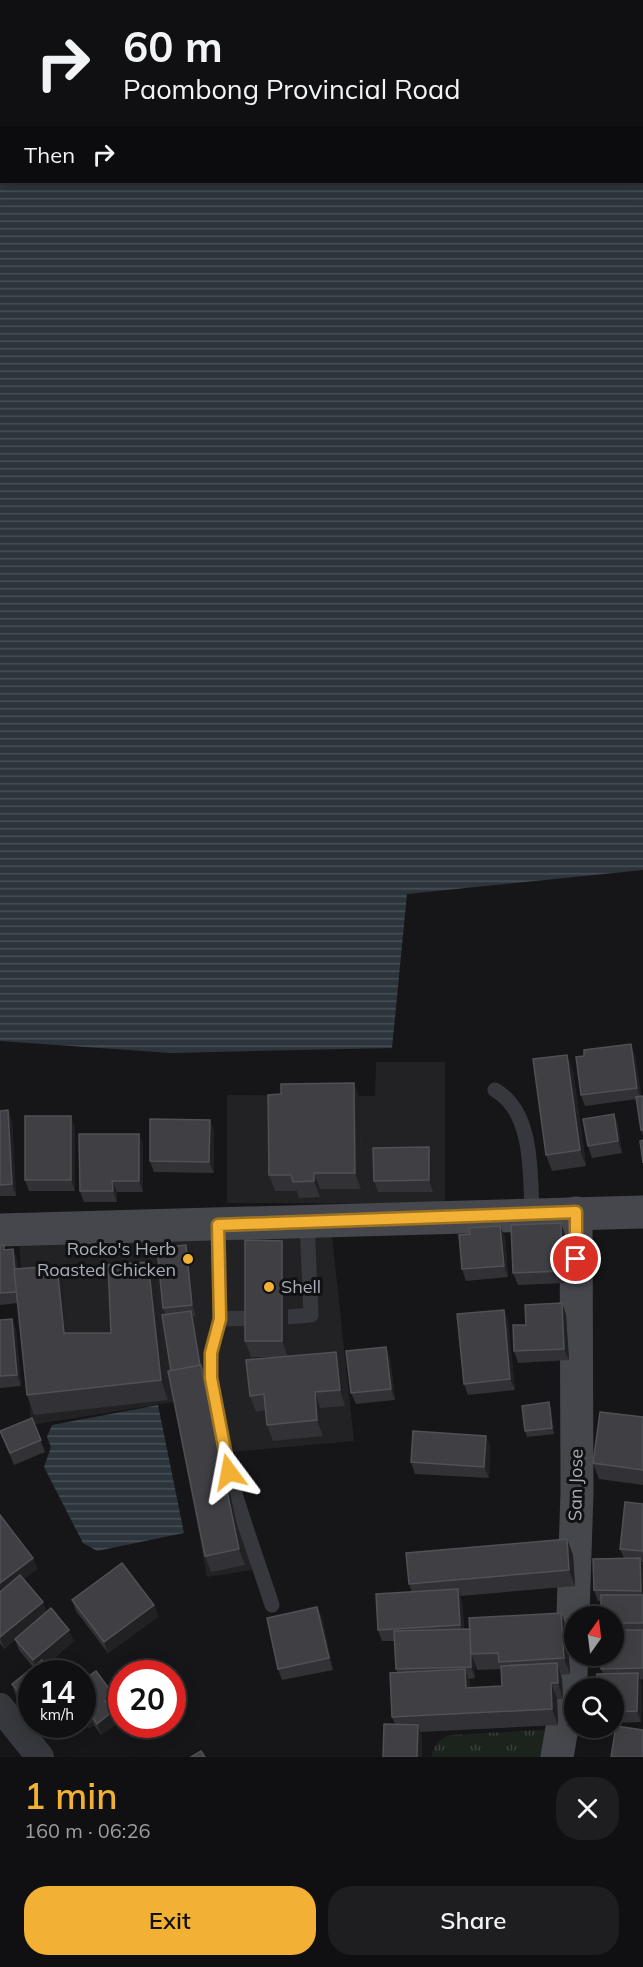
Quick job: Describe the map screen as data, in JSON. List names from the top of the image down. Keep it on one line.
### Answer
{"streets":{"main road":["San Jose"]},"places":["Rocko's Herb Roasted Chicken","Shell"],"north":"top","page":{"turn":["60 m","Paombong Provincial Road"],"then":"Then","speed":"14 km/h","limit":"20","heading":["1 min","160 m · 06:26"],"buttons":["Exit","Share"]}}
